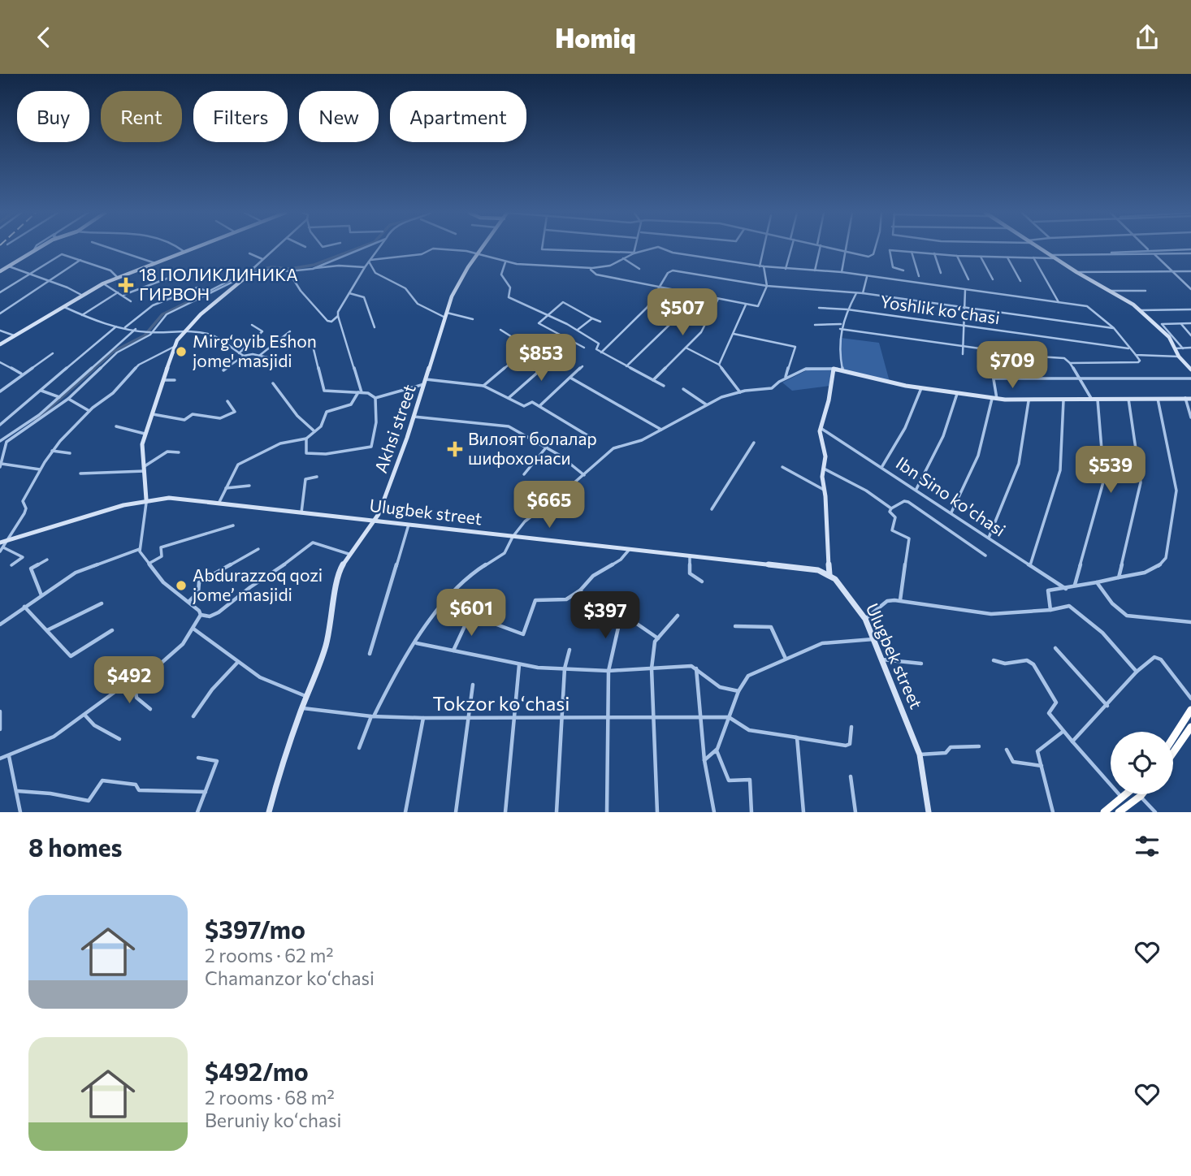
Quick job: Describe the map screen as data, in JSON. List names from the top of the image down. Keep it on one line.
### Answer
{"streets":{"street":["Yoshlik koʻchasi","Akhsi street","Ibn Sino ko'chasi","Ulugbek street","Tokzor koʻchasi"]},"crossings":[["Akhsi street","Ulugbek street"],["Akhsi street","Tokzor koʻchasi"]],"places":{"health":["18 ПОЛИКЛИНИКА ГИРВОН","Вилоят болалар шифохонаси"],"other":["Mirg‘oyib Eshon jome' masjidi","Abdurazzoq qozi jome’ masjidi"]},"page":{"header":"Homiq","chip":["Buy","Rent","Filters","New","Apartment"],"price":["$507","$853","$709","$539","$665","$601","$397","$492"],"heading":"8 homes","list":[{"name":"$397/mo","note":"2 rooms · 62 m² · Chamanzor koʻchasi"},{"name":"$492/mo","note":"2 rooms · 68 m² · Beruniy koʻchasi"}]}}
